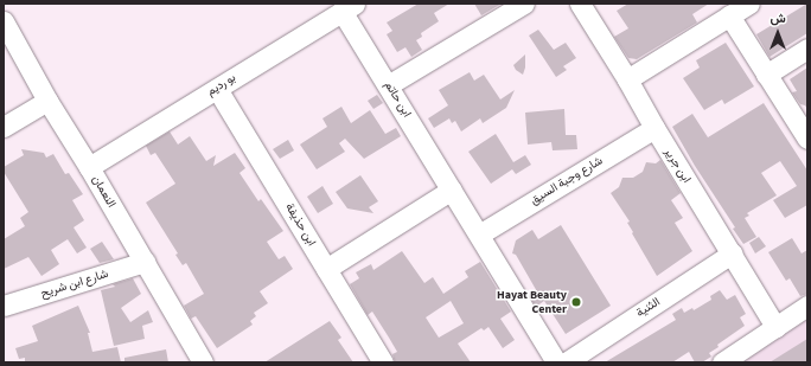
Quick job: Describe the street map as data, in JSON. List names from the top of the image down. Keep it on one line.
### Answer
{"streets":{"street":["بو رديم","ابن حاتم","ابن جرير","شارع وجبة السيق","النعمان","ابن حذيفة","شارع ابن شريح","الثنية"]},"crossings":[["بو رديم","ابن حاتم"],["بو رديم","النعمان"],["بو رديم","ابن حذيفة"],["ابن حاتم","شارع وجبة السيق"],["ابن جرير","شارع وجبة السيق"],["ابن جرير","الثنية"],["النعمان","شارع ابن شريح"]],"places":["Hayat Beauty Center"],"north":"top"}
